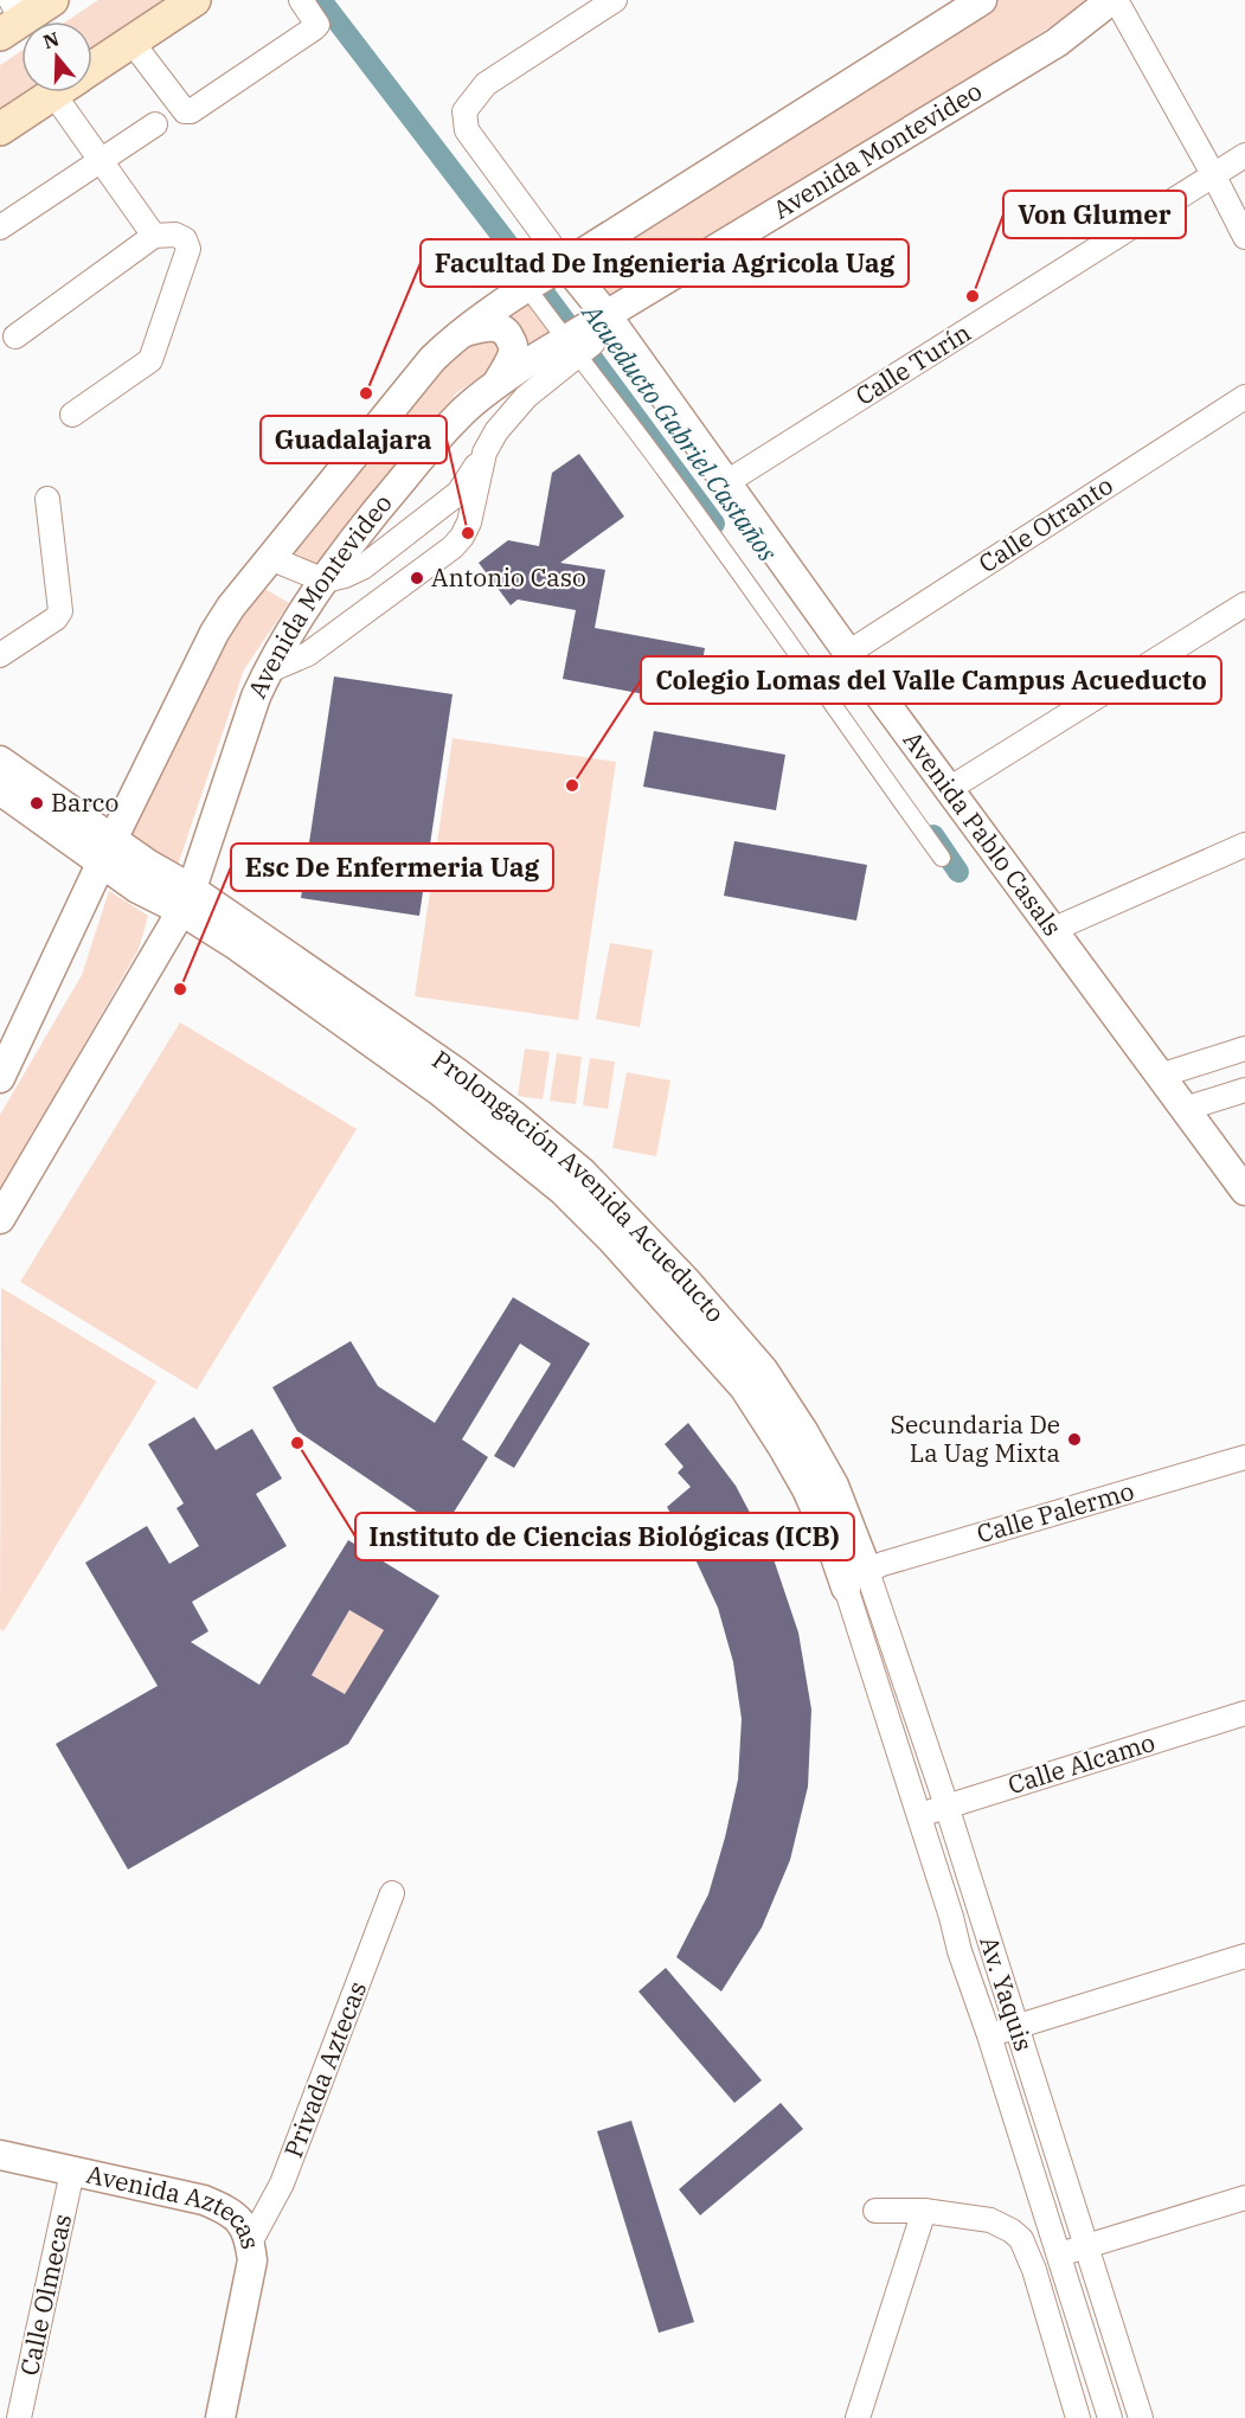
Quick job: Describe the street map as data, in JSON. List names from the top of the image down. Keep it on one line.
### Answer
{"streets":{"street":["Avenida Montevideo","Calle Turín","Calle Otranto","Avenida Pablo Casals","Prolongación Avenida Acueducto","Calle Palermo","Calle Alcamo","Av. Yaquis","Privada Aztecas","Avenida Aztecas","Calle Olmecas"]},"crossings":[["Avenida Montevideo","Avenida Pablo Casals"],["Avenida Montevideo","Prolongación Avenida Acueducto"],["Calle Turín","Avenida Pablo Casals"],["Calle Otranto","Avenida Pablo Casals"],["Prolongación Avenida Acueducto","Calle Palermo"],["Prolongación Avenida Acueducto","Av. Yaquis"],["Calle Palermo","Av. Yaquis"],["Calle Alcamo","Av. Yaquis"],["Privada Aztecas","Avenida Aztecas"],["Avenida Aztecas","Calle Olmecas"]],"water":["Acueducto Gabriel Castaños"],"places":["Von Glumer","Facultad De Ingenieria Agricola Uag","Guadalajara","Antonio Caso","Colegio Lomas del Valle Campus Acueducto","Barco","Esc De Enfermeria Uag","Secundaria De La Uag Mixta","Instituto de Ciencias Biológicas (ICB)"],"north":"top"}
